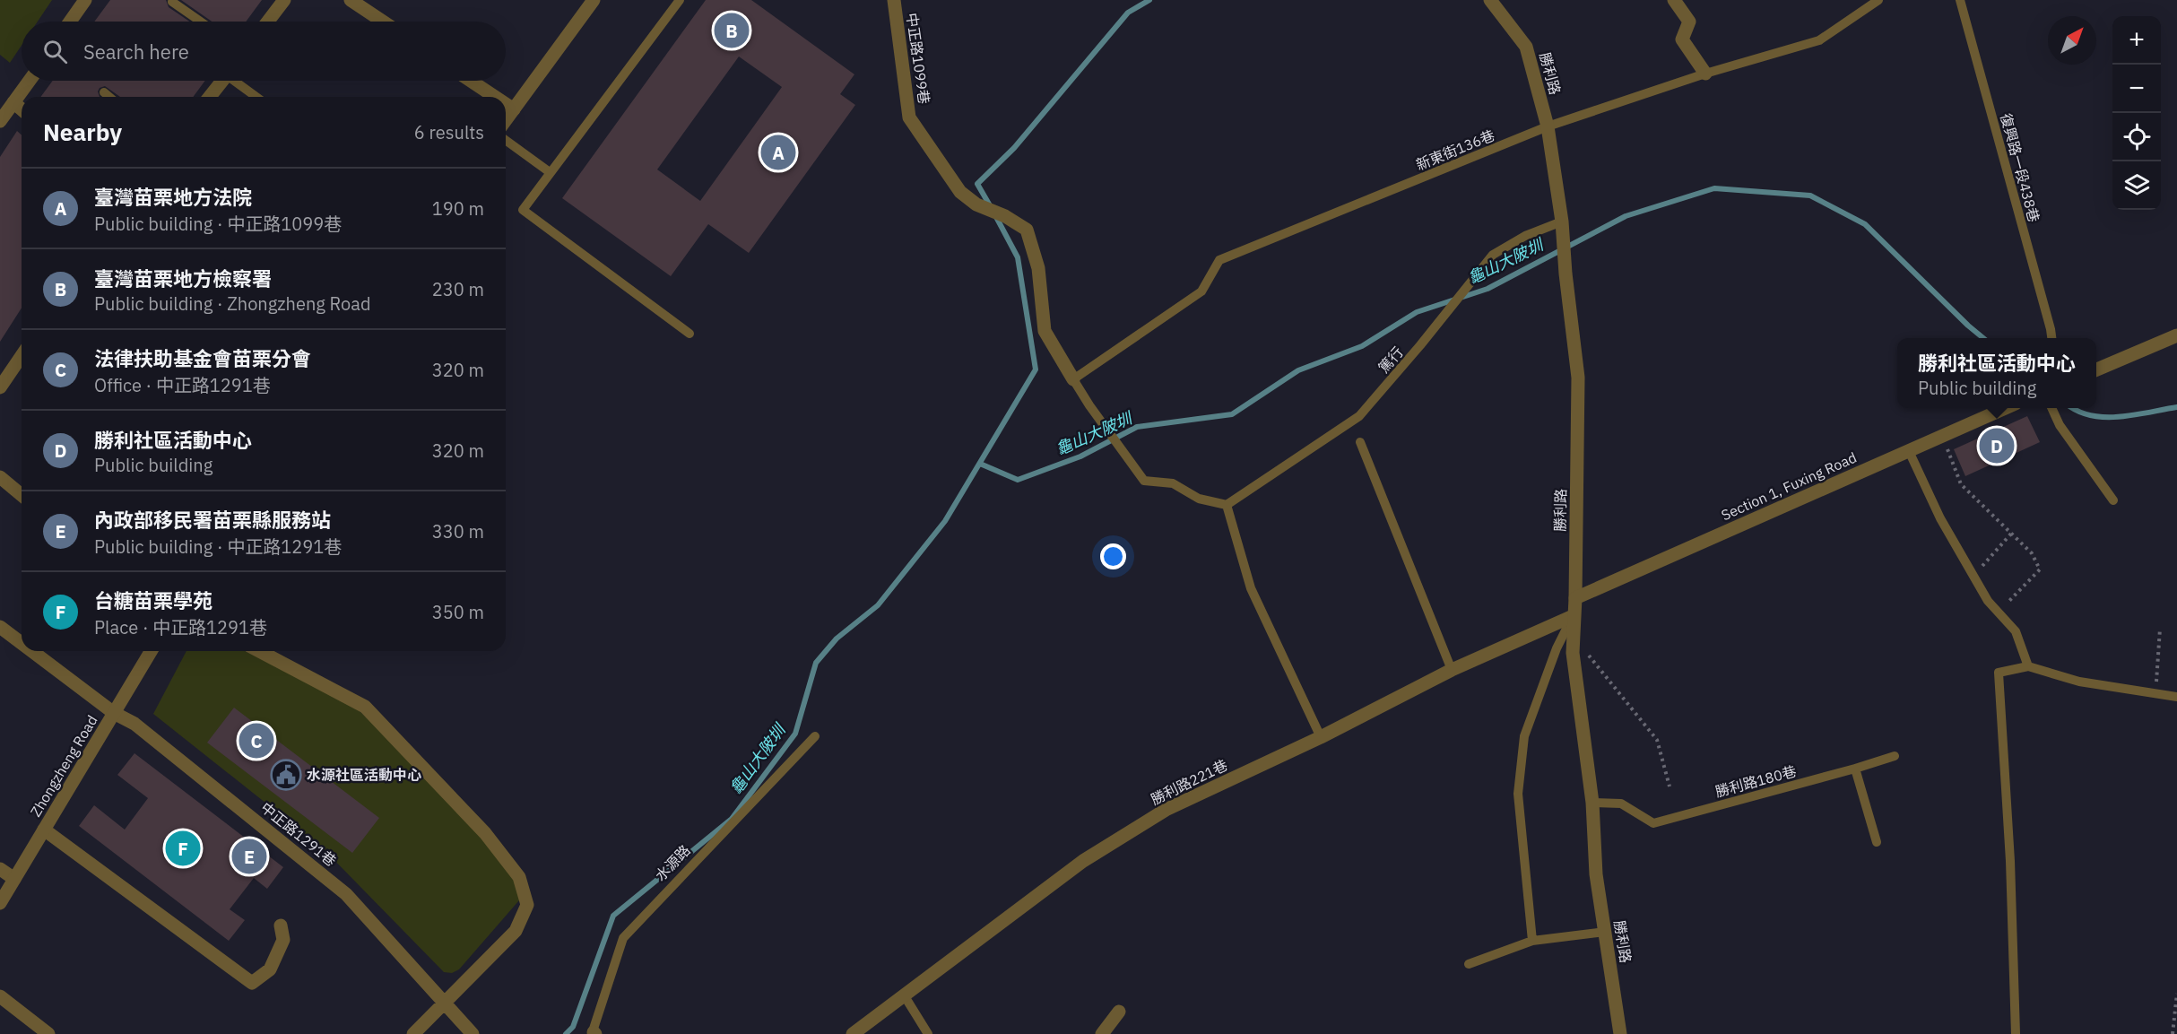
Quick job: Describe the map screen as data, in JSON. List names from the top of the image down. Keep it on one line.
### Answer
{"streets":{"street":["中正路1099巷","勝利路","Section 1, Fuxing Road","Zhongzheng Road","勝利路221巷","中正路1291巷"],"lane":["新東街136巷","復興路一段438巷","篤行","勝利路180巷","水源路"]},"crossings":[["中正路1099巷","新東街136巷"],["勝利路","新東街136巷"],["勝利路","篤行"],["勝利路","Section 1, Fuxing Road"],["勝利路","勝利路180巷"],["勝利路","勝利路221巷"],["Zhongzheng Road","中正路1291巷"]],"water":["龜山大陂圳"],"places":{"public building":["水源社區活動中心"]},"north":"top right","page":{"pins":["B","A","D","C","F","E"],"map_buttons":["+","−"],"search":"Search here","heading":["Nearby","6 results"],"list":[{"mark":"A","name":"臺灣苗栗地方法院","note":"Public building · 中正路1099巷","value":"190 m"},{"mark":"B","name":"臺灣苗栗地方檢察署","note":"Public building · Zhongzheng Road","value":"230 m"},{"mark":"C","name":"法律扶助基金會苗栗分會","note":"Office · 中正路1291巷","value":"320 m"},{"mark":"D","name":"勝利社區活動中心","note":"Public building","value":"320 m"},{"mark":"E","name":"內政部移民署苗栗縣服務站","note":"Public building · 中正路1291巷","value":"330 m"},{"mark":"F","name":"台糖苗栗學苑","note":"Place · 中正路1291巷","value":"350 m"}],"popup":["勝利社區活動中心","Public building"]}}
